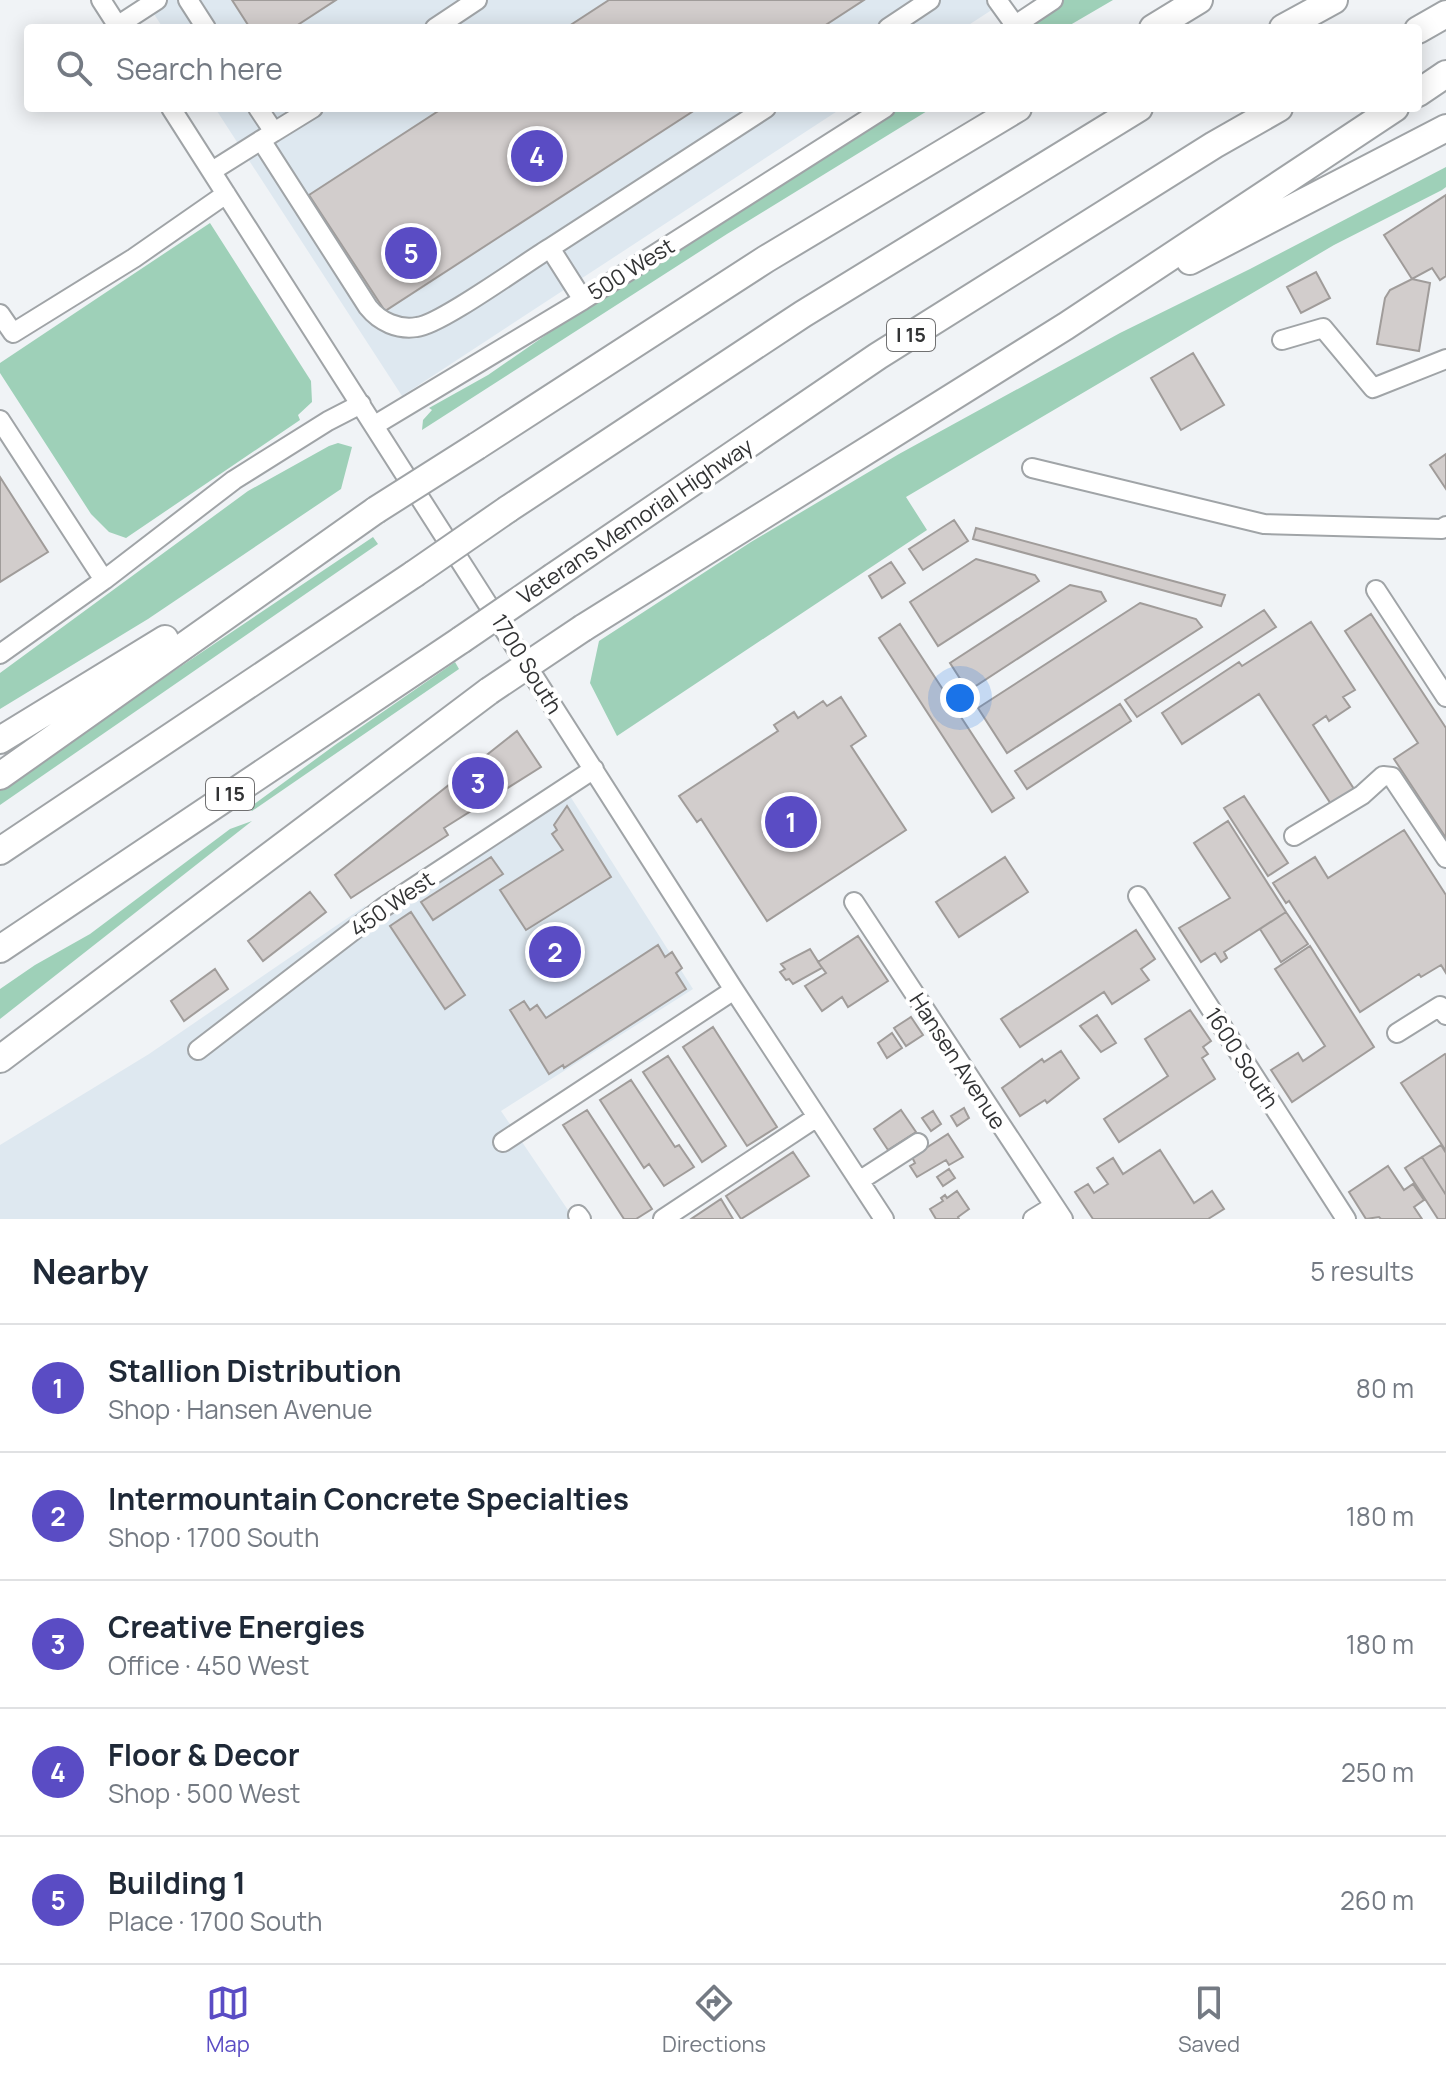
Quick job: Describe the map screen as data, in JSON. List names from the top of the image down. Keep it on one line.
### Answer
{"streets":{"highway":["I 15","Veterans Memorial Highway"],"street":["500 West","1700 South","450 West","1600 South","Hansen Avenue"]},"crossings":[["500 West","1700 South"],["1700 South","450 West"]],"page":{"search":"Search here","pins":["4","5","3","1","2"],"heading":["Nearby","5 results"],"list":[{"mark":"1","name":"Stallion Distribution","note":"Shop · Hansen Avenue","value":"80 m"},{"mark":"2","name":"Intermountain Concrete Specialties","note":"Shop · 1700 South","value":"180 m"},{"mark":"3","name":"Creative Energies","note":"Office · 450 West","value":"180 m"},{"mark":"4","name":"Floor & Decor","note":"Shop · 500 West","value":"250 m"},{"mark":"5","name":"Building 1","note":"Place · 1700 South","value":"260 m"}],"nav":["Map","Directions","Saved"]}}
